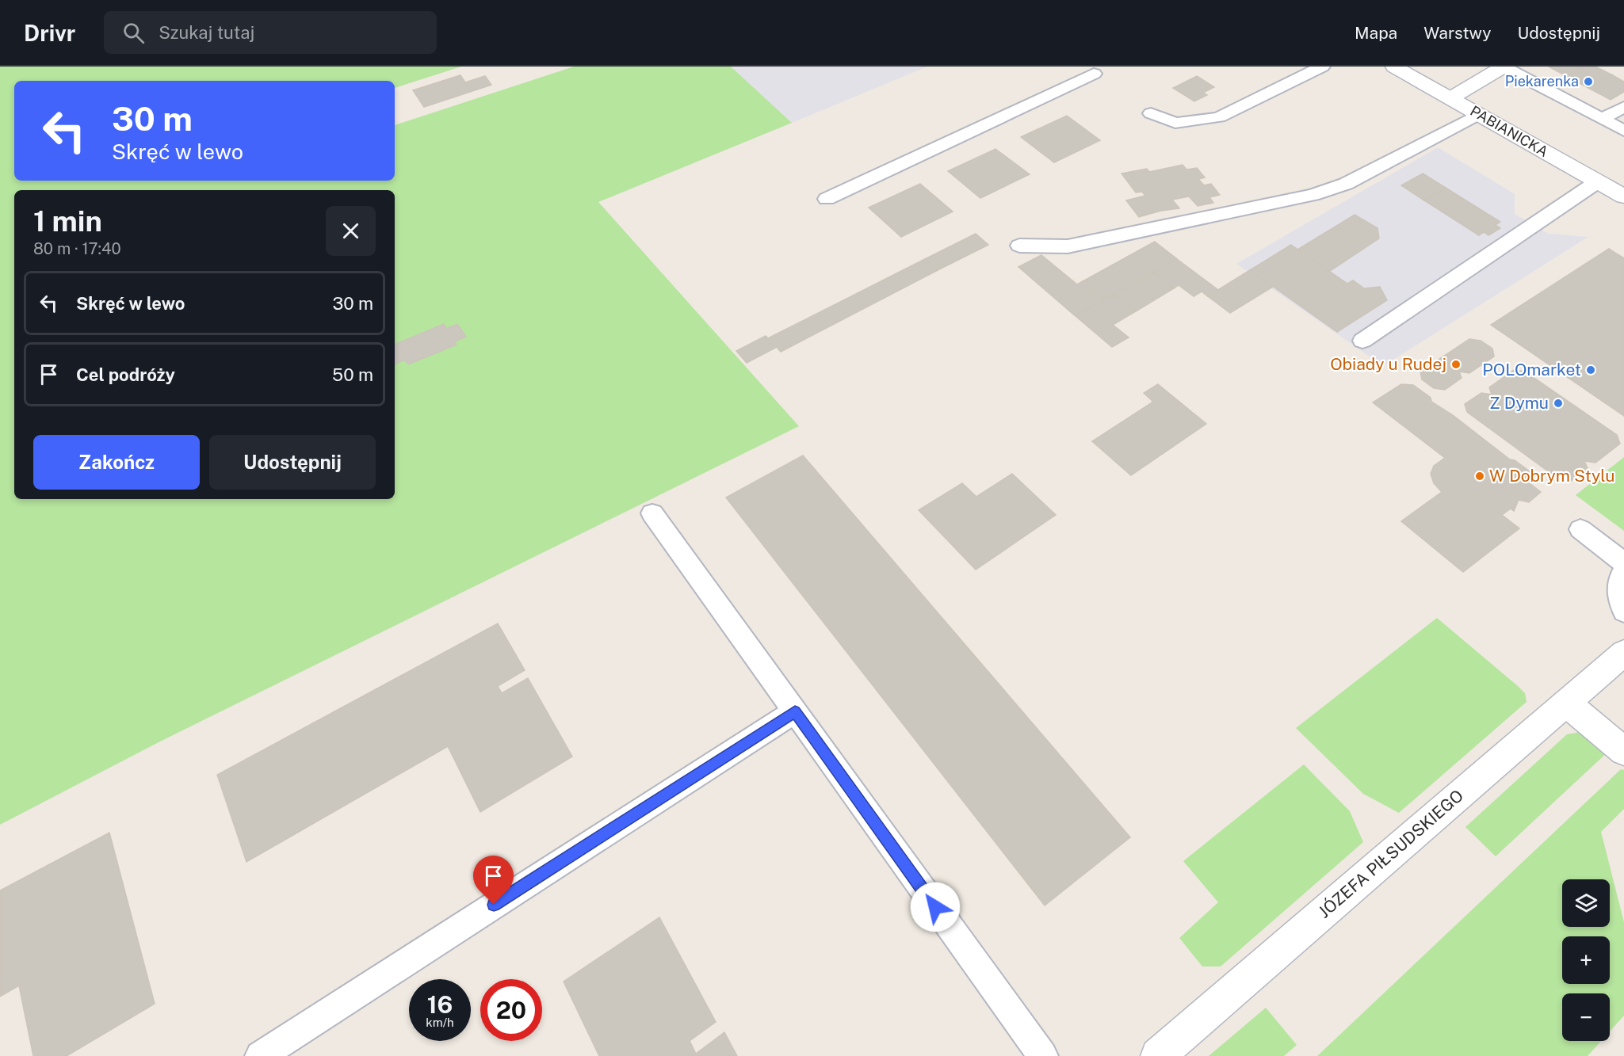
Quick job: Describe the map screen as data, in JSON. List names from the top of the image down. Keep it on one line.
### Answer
{"streets":{"street":["PABIANICKA","JÓZEFA PIŁSUDSKIEGO"]},"places":["Piekarenka","Obiady u Rudej","POLOmarket","Z Dymu","W Dobrym Stylu"],"page":{"header":"Drivr","search":"Szukaj tutaj","nav":["Mapa","Warstwy","Udostępnij"],"turn":["30 m","Skręć w lewo"],"heading":["1 min","80 m · 17:40"],"list":[{"name":"Skręć w lewo","value":"30 m"},{"name":"Cel podróży","value":"50 m"}],"buttons":["Zakończ","Udostępnij"],"map_buttons":["+","−"],"speed":"16 km/h","limit":"20"}}
